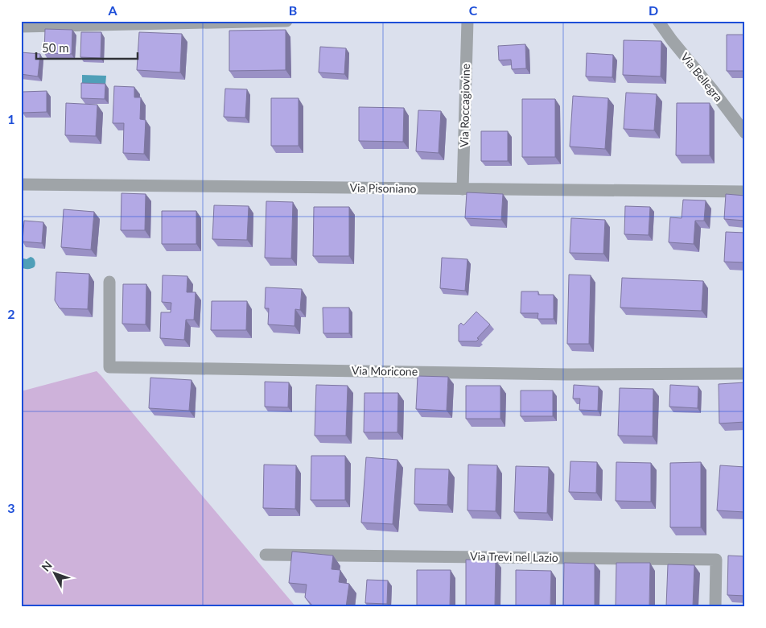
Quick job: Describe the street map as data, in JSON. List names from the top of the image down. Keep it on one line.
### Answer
{"streets":{"street":["Via Bellegra","Via Roccagiovine","Via Pisoniano","Via Moricone","Via Trevi nel Lazio"]},"crossings":[["Via Roccagiovine","Via Pisoniano"]],"scale_bar":"50 m","north":"top left","grid":{"columns":["A","B","C","D"],"rows":["1","2","3"]}}
